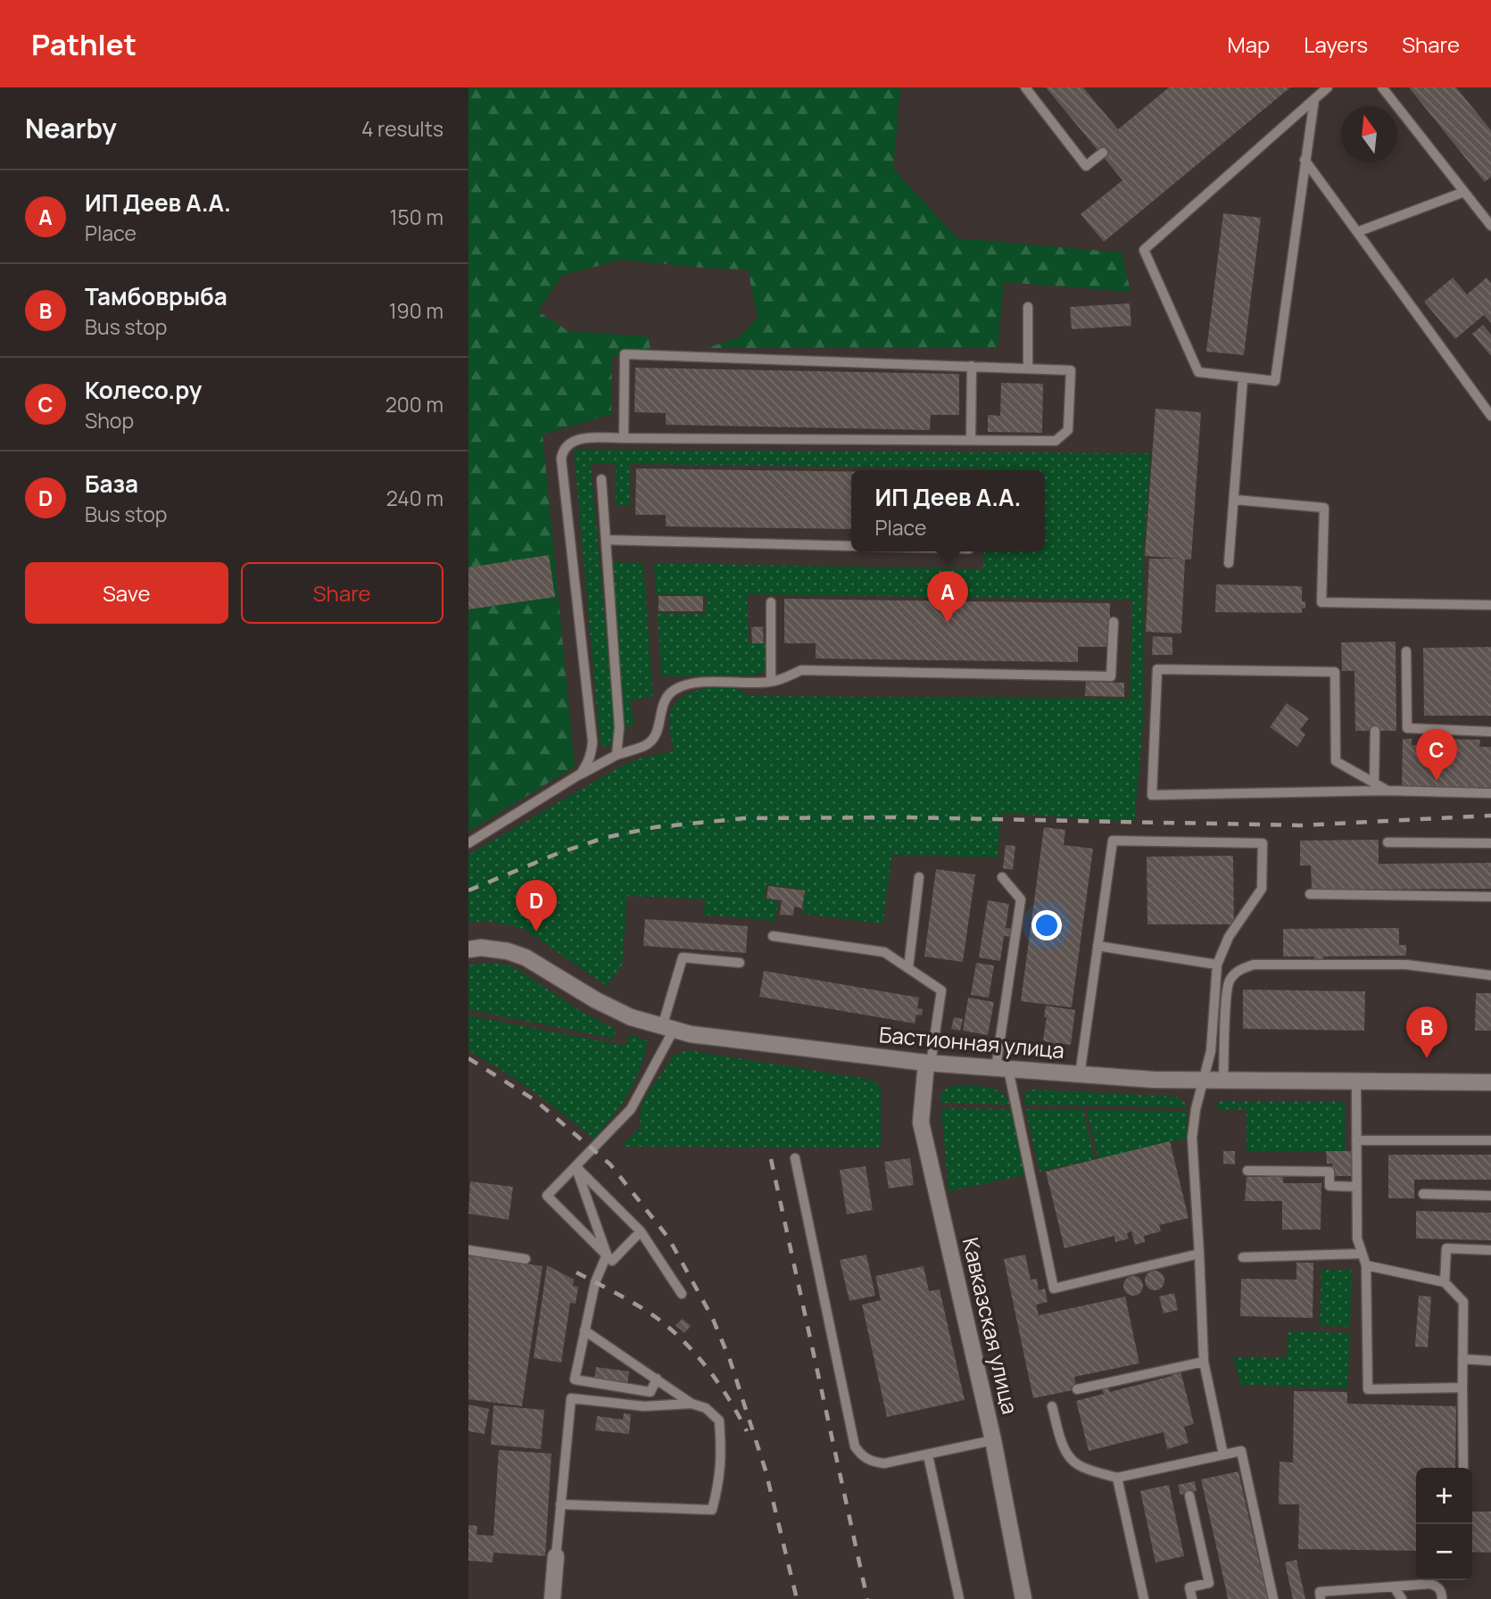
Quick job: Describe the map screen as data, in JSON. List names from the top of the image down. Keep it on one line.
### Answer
{"streets":{"main road":["Бастионная улица","Кавказская улица"]},"crossings":[["Бастионная улица","Кавказская улица"]],"north":"top","page":{"header":"Pathlet","nav":["Map","Layers","Share"],"heading":["Nearby","4 results"],"list":[{"mark":"A","name":"ИП Деев А.А.","note":"Place","value":"150 m"},{"mark":"B","name":"Тамбоврыба","note":"Bus stop","value":"190 m"},{"mark":"C","name":"Колесо.ру","note":"Shop","value":"200 m"},{"mark":"D","name":"База","note":"Bus stop","value":"240 m"}],"popup":["ИП Деев А.А.","Place"],"buttons":["Save","Share"],"pins":["A","C","D","B"],"map_buttons":["+","−"]}}
